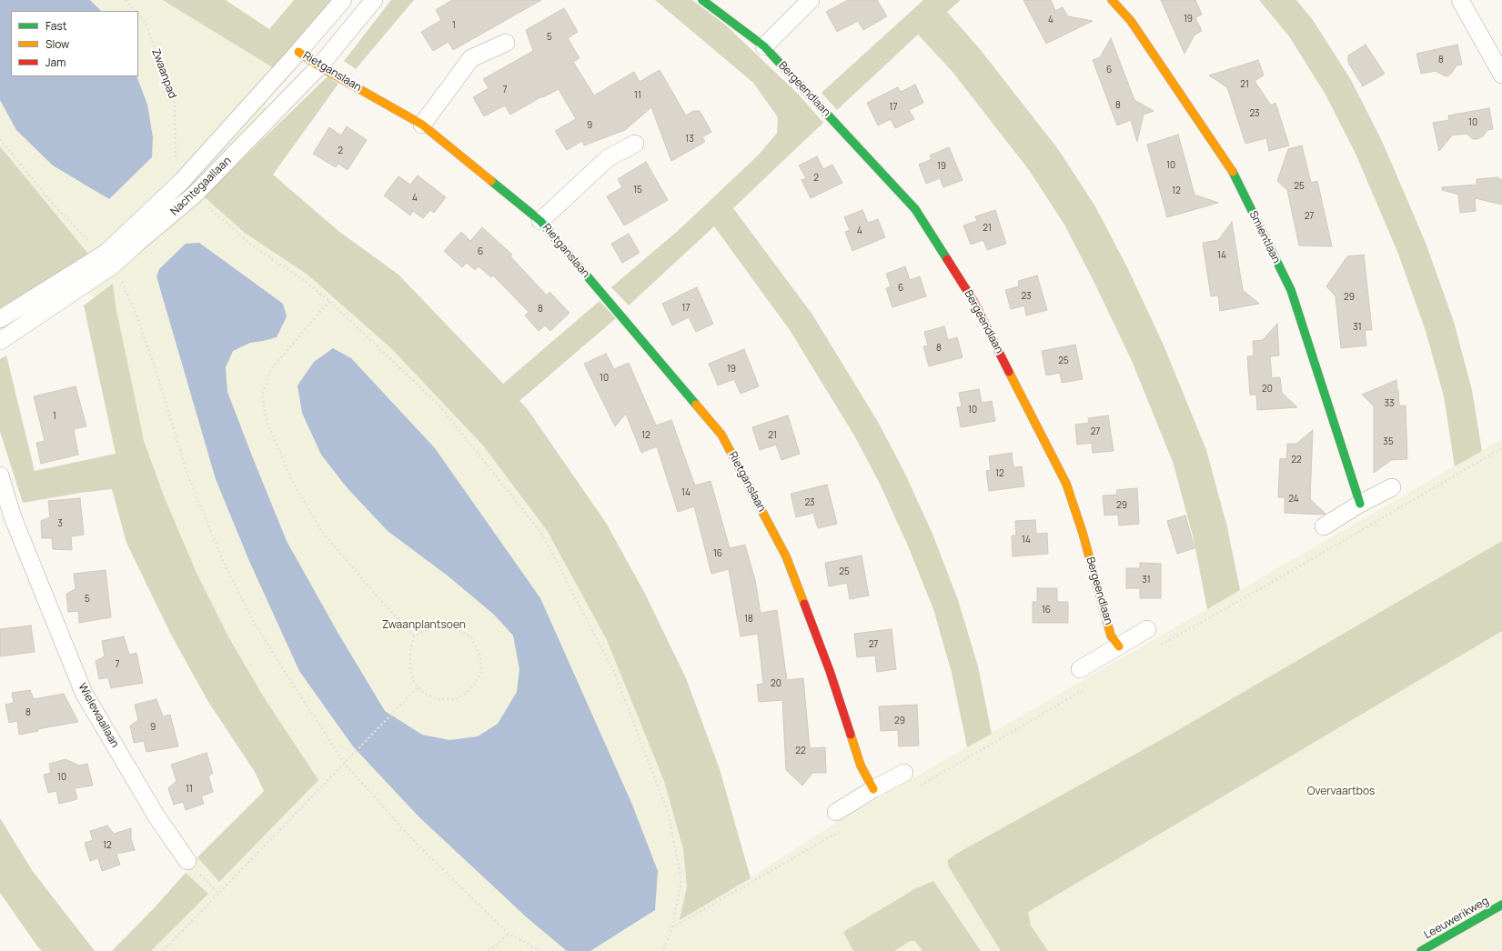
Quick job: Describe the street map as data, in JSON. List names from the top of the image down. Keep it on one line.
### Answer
{"streets":{"street":["Rietganslaan","Bergeendlaan","Nachtegaallaan","Smientlaan","Wielewaallaan","Leeuwerikweg"],"path":["Zwaanpad"]},"crossings":[["Rietganslaan","Nachtegaallaan"],["Zwaanpad","Nachtegaallaan"]],"parks":["Zwaanplantsoen","Overvaartbos"],"house_numbers":["19","4","1","5","8","6","21","7","11","8","17","23","10","9","13","2","10","19","2","25","15","12","4","27","21","4","6","14","6","23","29","17","8","31","8","25","19","10","20","33","10","1","27","12","21","35","22","12","14","24","23","29","3","14","16","25","31","5","16","18","27","7","20","8","29","9","22","10","11","12"],"legend":["Fast","Slow","Jam"]}
